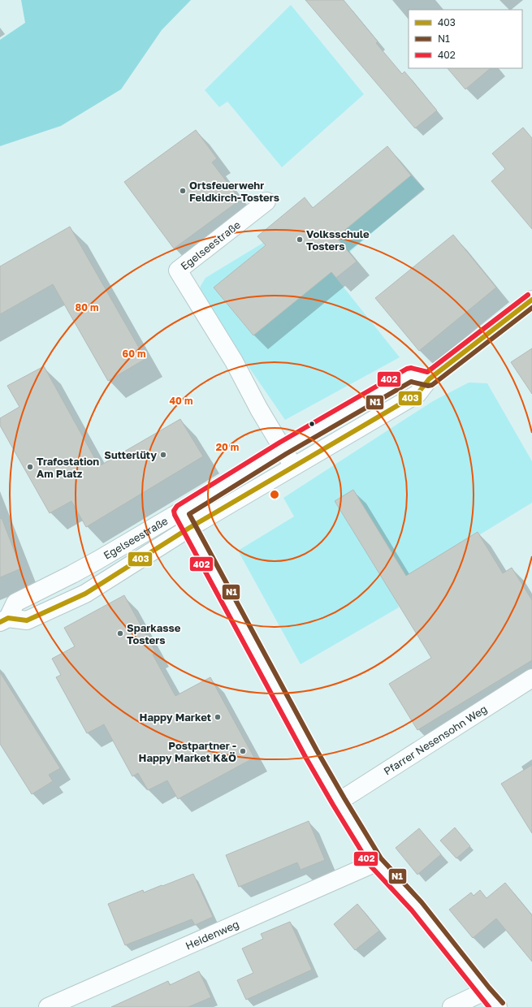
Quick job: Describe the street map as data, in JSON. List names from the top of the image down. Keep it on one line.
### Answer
{"streets":{"street":["Egelseestraße","Pfarrer Nesensohn Weg","Heidenweg"]},"places":["Ortsfeuerwehr Feldkirch-Tosters","Volksschule Tosters","Sutterlüty","Trafostation Am Platz","Sparkasse Tosters","Happy Market","Postpartner - Happy Market K&Ö"],"lines":["transit line 402","transit line 403","transit line N1"],"legend":["403","N1","402"],"rings":["80 m","60 m","40 m","20 m"]}
